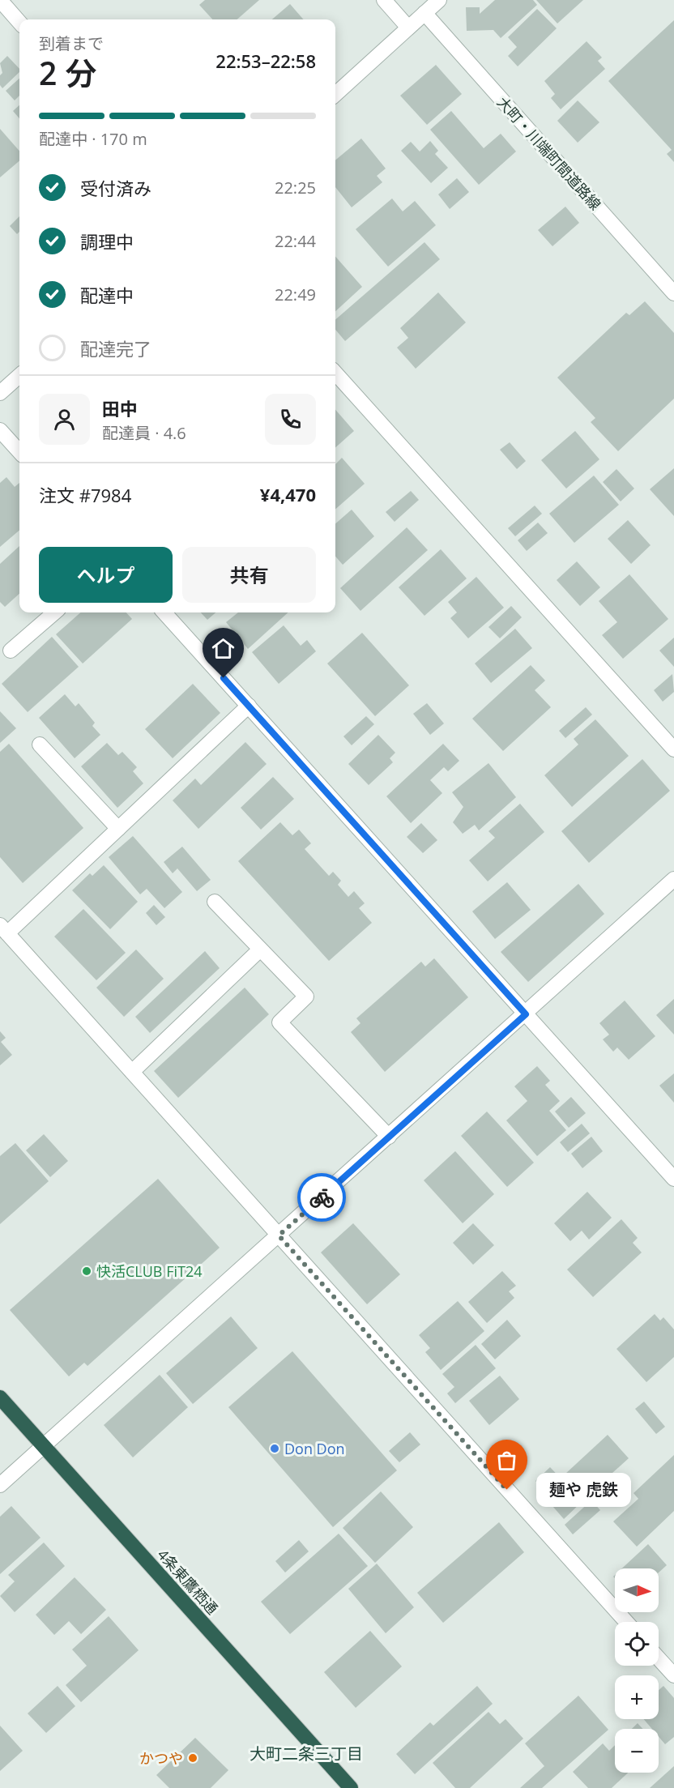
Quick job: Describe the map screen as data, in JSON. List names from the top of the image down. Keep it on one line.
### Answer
{"streets":{"highway":["4条東鷹栖通"],"street":["大町・川端町間道路線"]},"districts":["大町二条三丁目"],"places":["快活CLUB FiT24","Don Don","麺や 虎鉄","かつや"],"north":"right","page":{"heading":["2 分","到着まで","22:53–22:58"],"panel":["田中","配達員 · 4.6","注文 #7984","¥4,470"],"bar":"配達中 · 170 m","list":[["受付済み","22:25"],["調理中","22:44"],["配達中","22:49"],"配達完了"],"buttons":["ヘルプ","共有"],"bubble":"麺や 虎鉄","map_buttons":["+","−"]}}
